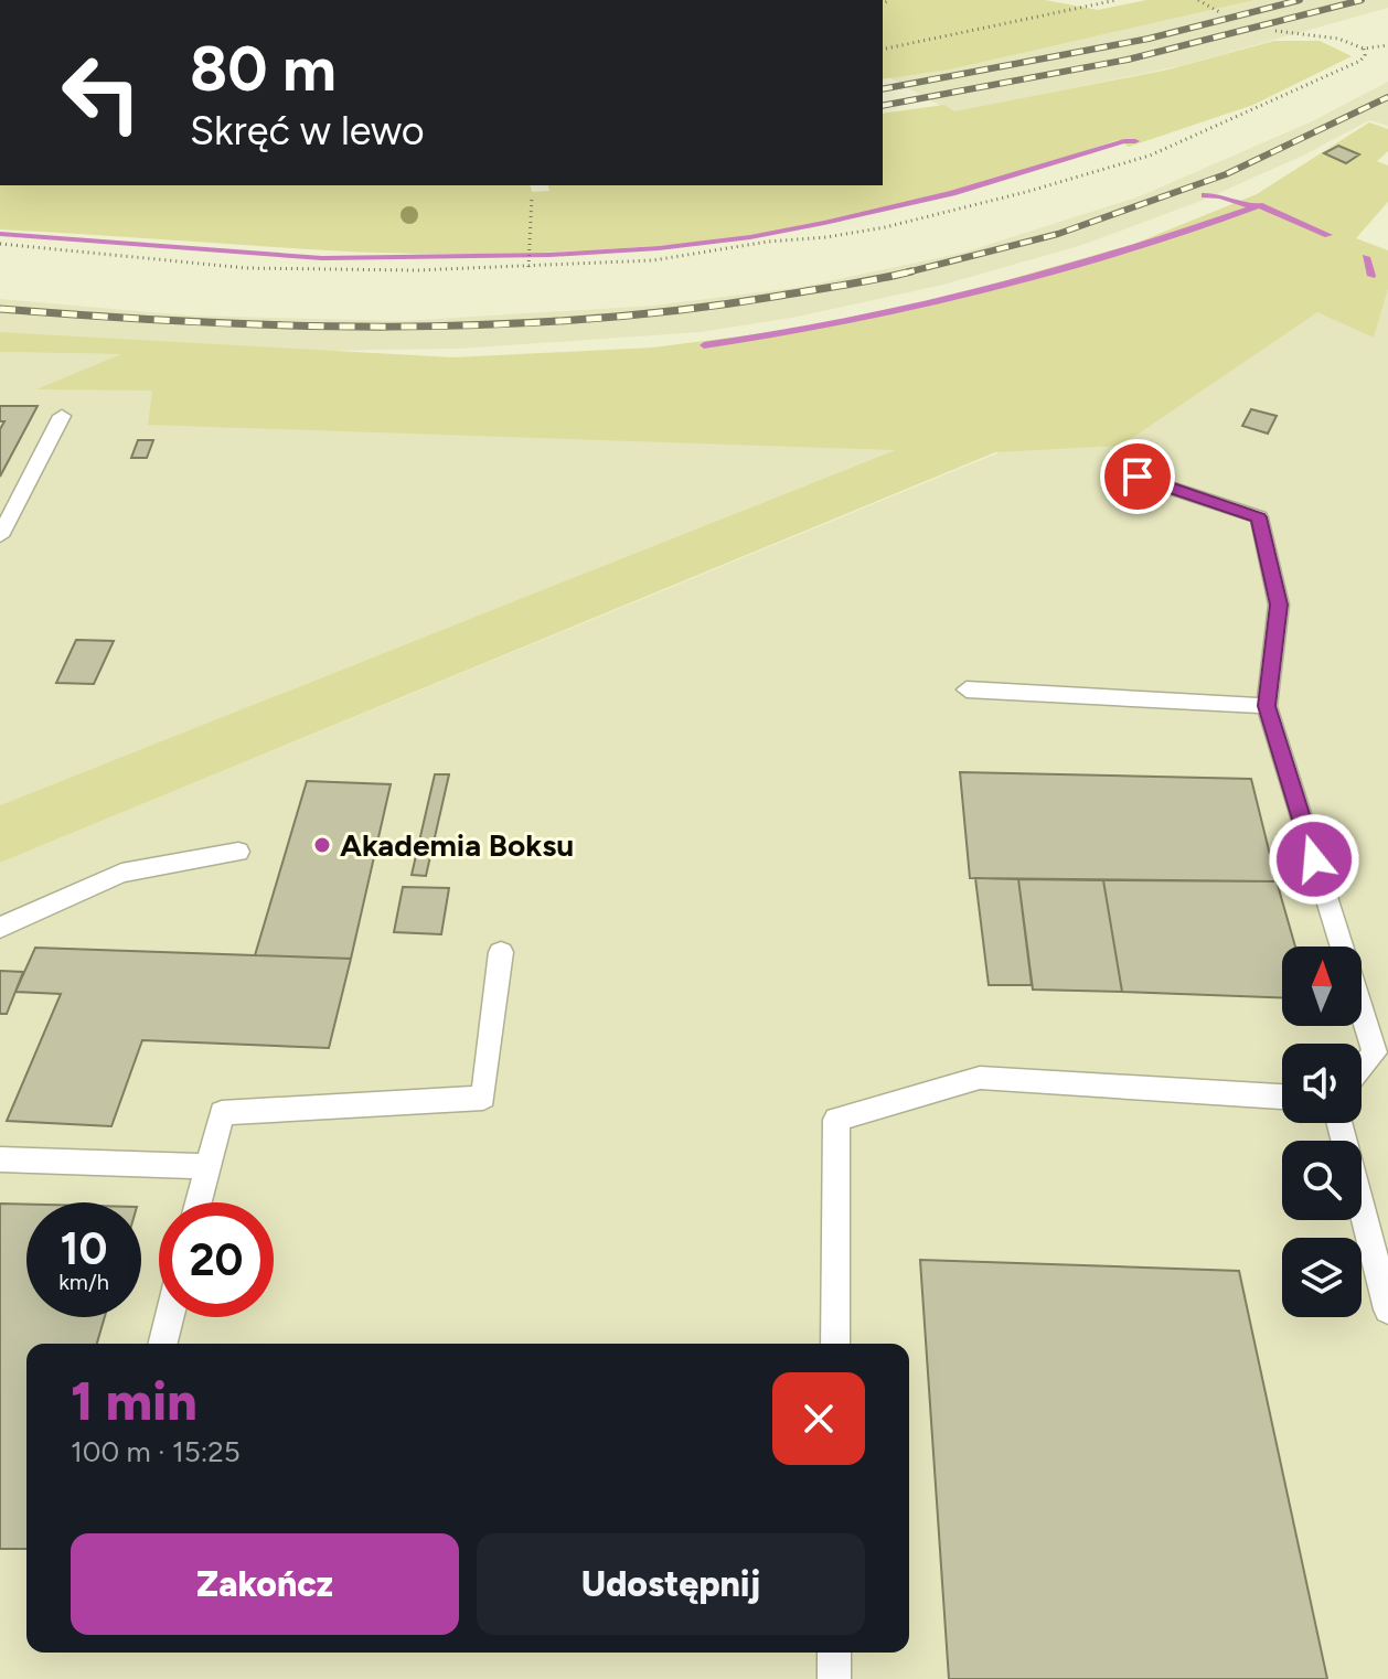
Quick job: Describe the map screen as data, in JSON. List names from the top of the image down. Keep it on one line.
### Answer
{"places":["Akademia Boksu"],"north":"top","page":{"turn":["80 m","Skręć w lewo"],"speed":"10 km/h","limit":"20","heading":["1 min","100 m · 15:25"],"buttons":["Zakończ","Udostępnij"]}}
